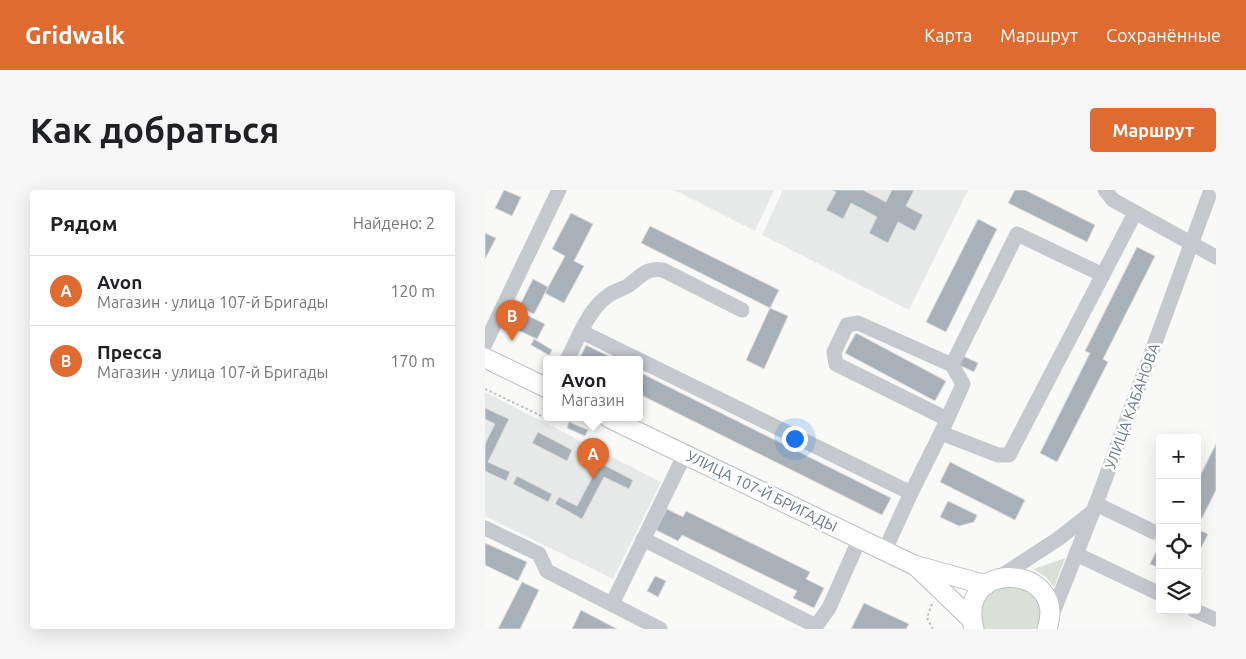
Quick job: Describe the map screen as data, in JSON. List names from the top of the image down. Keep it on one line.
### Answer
{"streets":{"main road":["УЛИЦА 107-Й БРИГАДЫ"],"street":["УЛИЦА КАБАНОВА"]},"page":{"header":"Gridwalk","nav":["Карта","Маршрут","Сохранённые"],"buttons":"Маршрут","title":"Как добраться","heading":["Рядом","Найдено: 2"],"list":[{"mark":"A","name":"Avon","note":"Магазин · улица 107-й Бригады","value":"120 m"},{"mark":"B","name":"Пресса","note":"Магазин · улица 107-й Бригады","value":"170 m"}],"pins":["B","A"],"popup":["Avon","Магазин"],"map_buttons":["+","−"]}}
